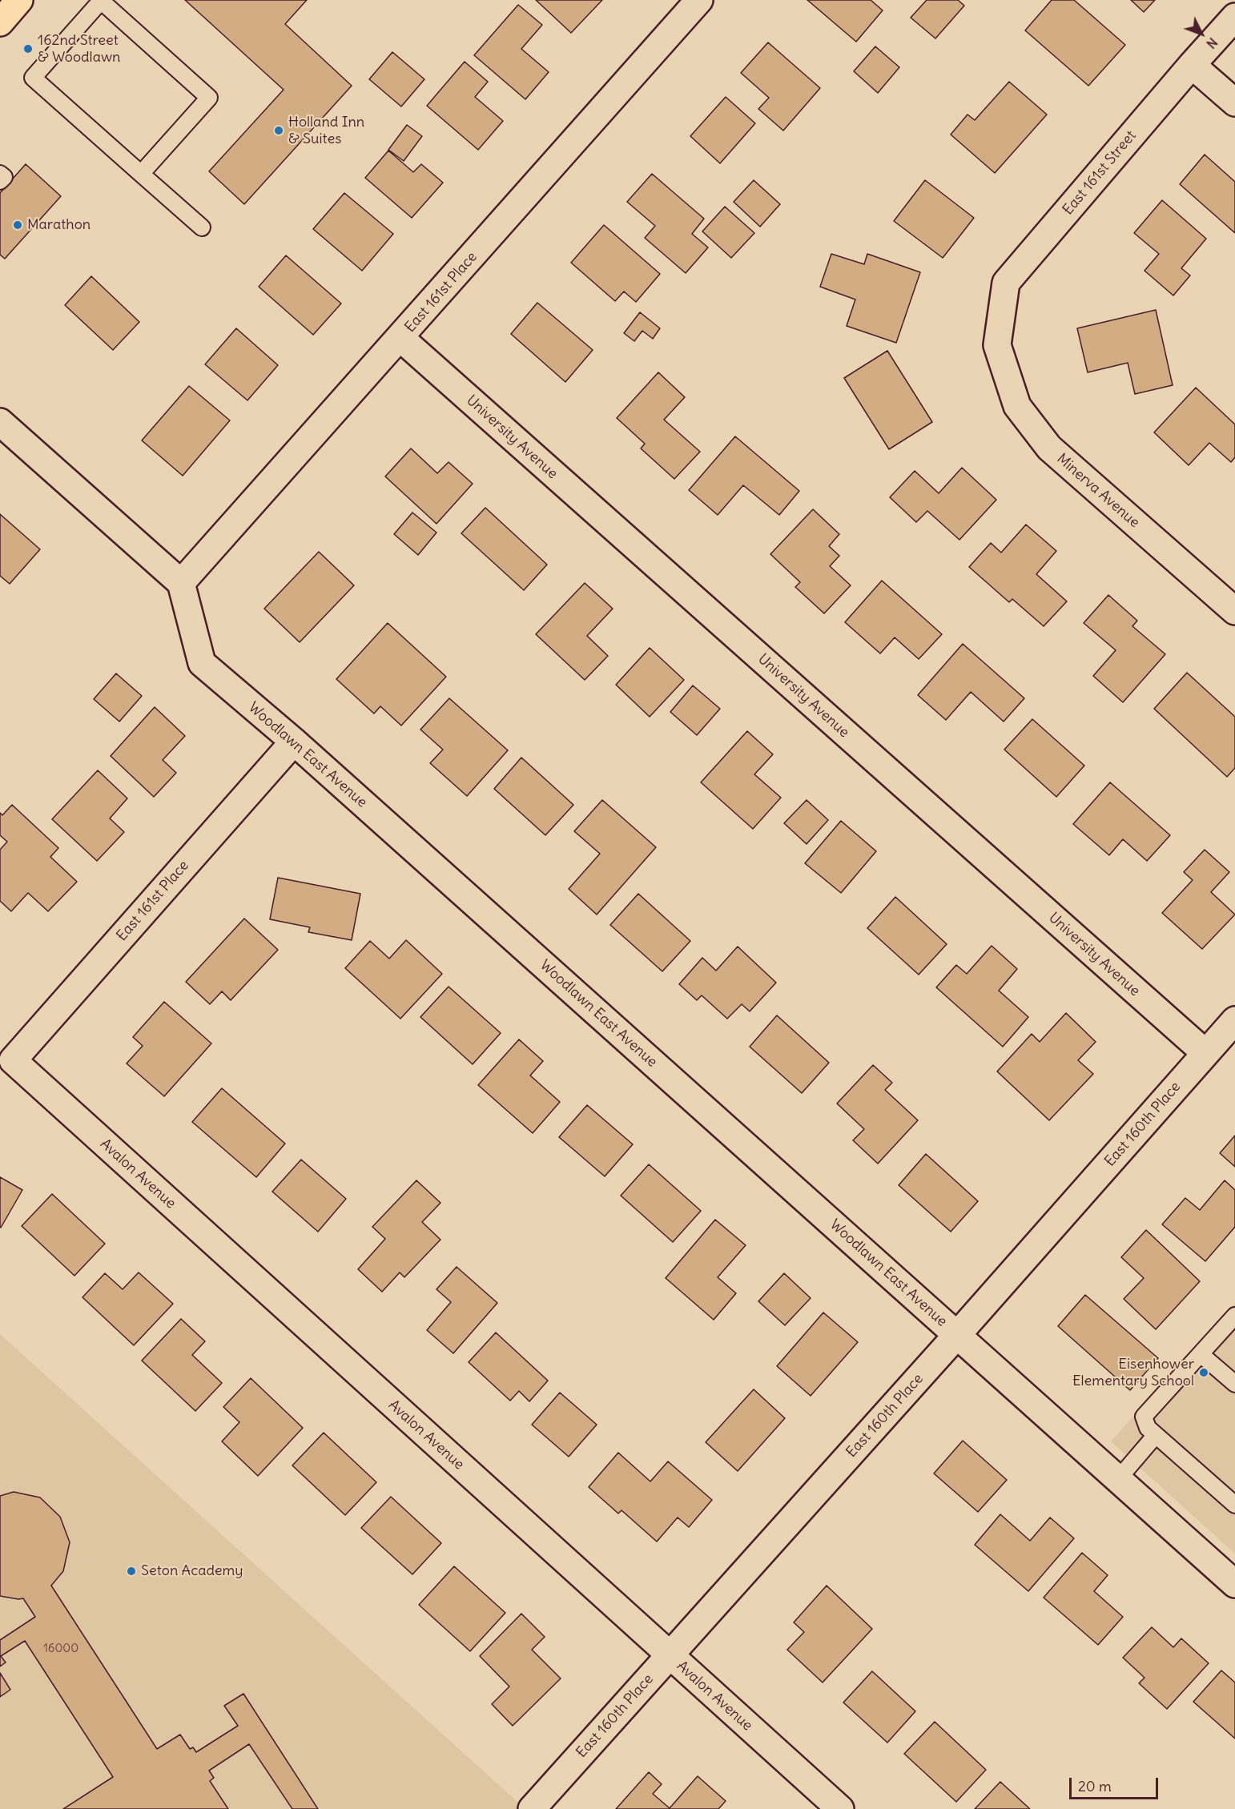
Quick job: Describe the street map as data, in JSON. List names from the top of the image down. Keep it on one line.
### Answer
{"streets":{"street":["East 161st Street","East 161st Place","University Avenue","Minerva Avenue","Woodlawn East Avenue","East 160th Place","Avalon Avenue"]},"crossings":[["East 161st Street","Minerva Avenue"],["East 161st Place","University Avenue"],["East 161st Place","Woodlawn East Avenue"],["East 161st Place","Avalon Avenue"],["University Avenue","East 160th Place"],["Woodlawn East Avenue","East 160th Place"],["East 160th Place","Avalon Avenue"]],"places":["162nd Street & Woodlawn","Holland Inn & Suites","Marathon","Eisenhower Elementary School","Seton Academy"],"house_numbers":["16000"],"scale_bar":"20 m","north":"bottom right"}
